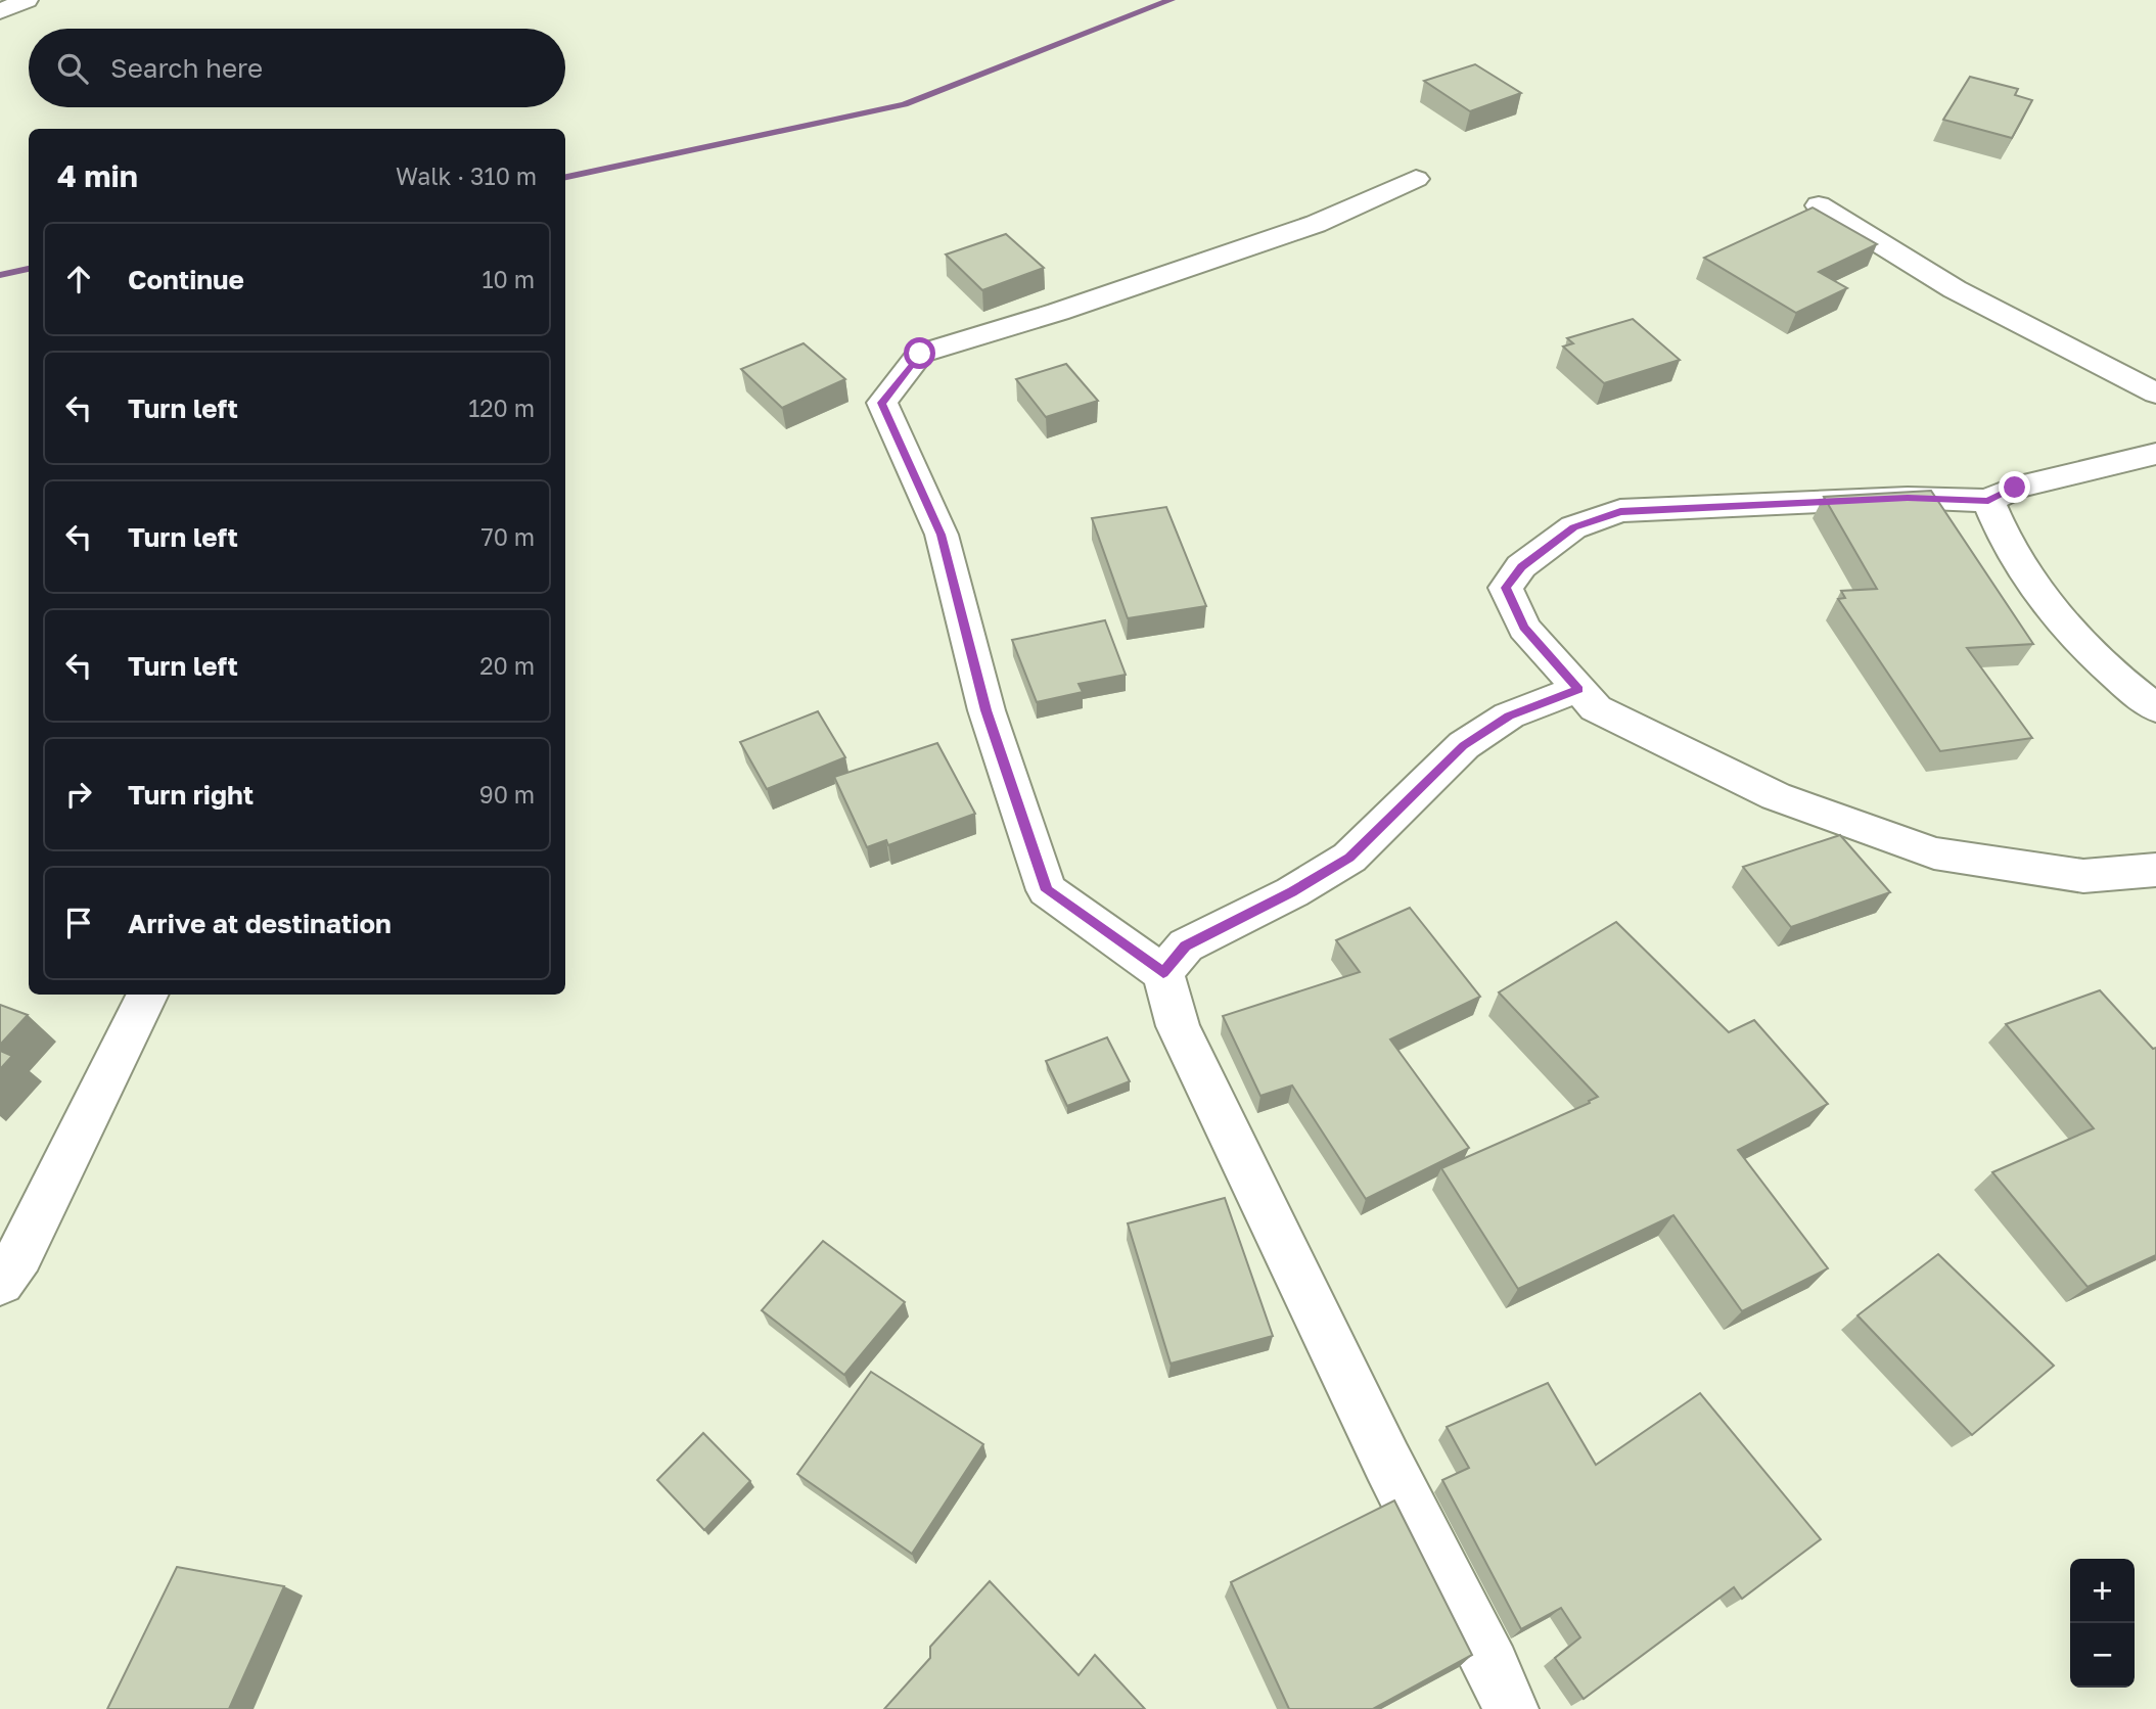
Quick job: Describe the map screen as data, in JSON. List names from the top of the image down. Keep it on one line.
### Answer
{"page":{"search":"Search here","heading":["4 min","Walk · 310 m"],"list":[["Continue","10 m"],["Turn left","120 m"],["Turn left","70 m"],["Turn left","20 m"],["Turn right","90 m"],"Arrive at destination"],"map_buttons":["+","−"]}}
